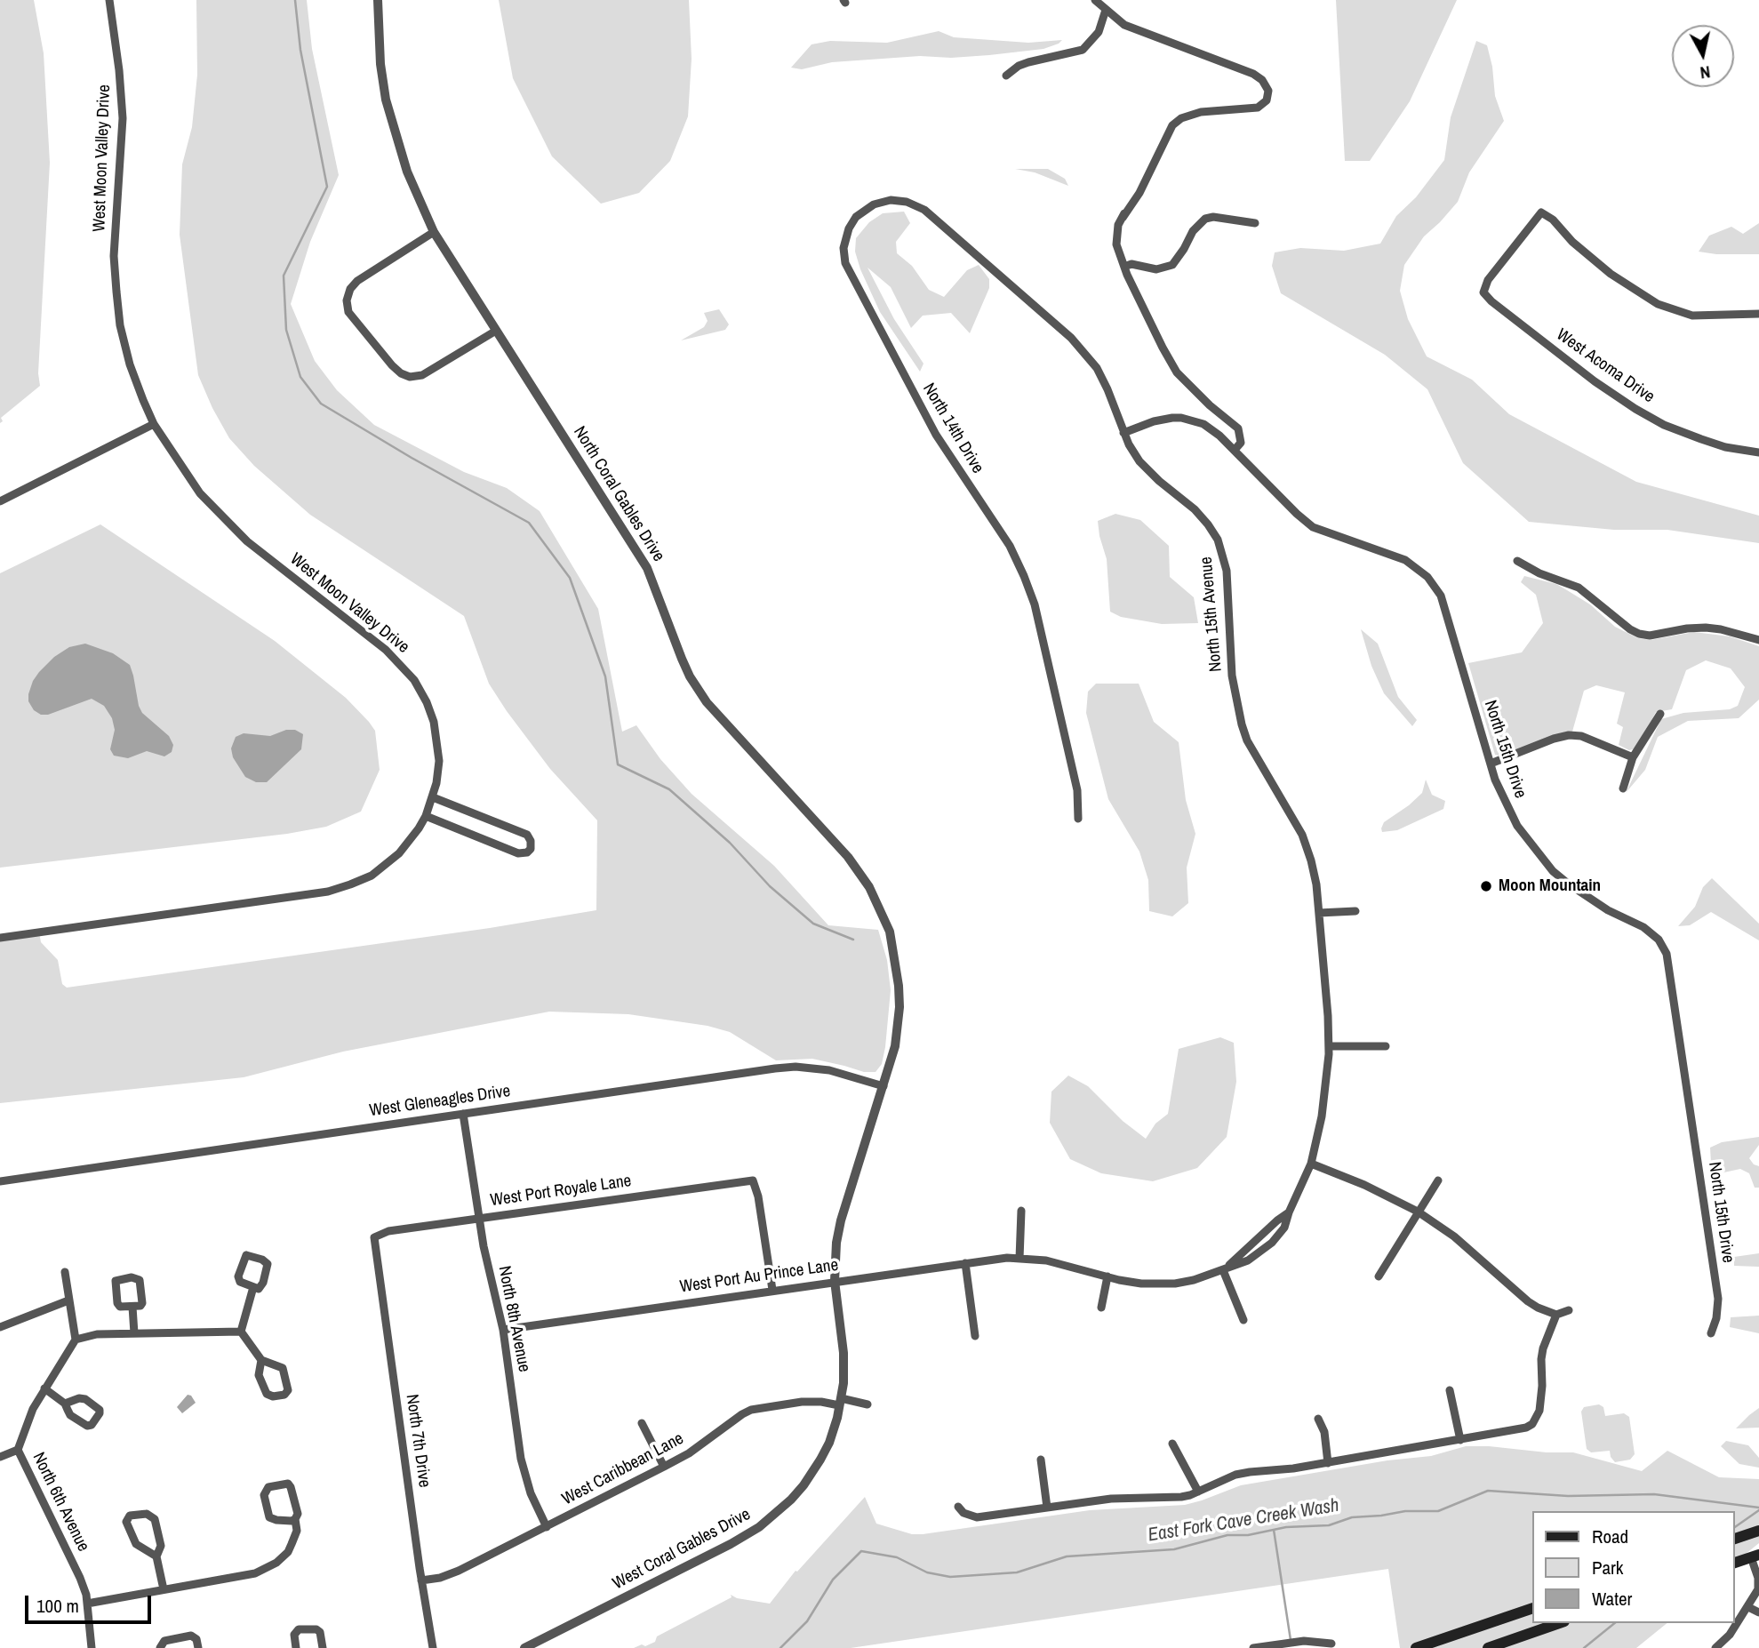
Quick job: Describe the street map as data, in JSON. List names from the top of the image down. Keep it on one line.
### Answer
{"streets":{"street":["West Moon Valley Drive","West Acoma Drive","North 14th Drive","North Coral Gables Drive","North 15th Avenue","North 15th Drive","West Gleneagles Drive","West Port Royale Lane","West Port Au Prince Lane","North 8th Avenue","North 7th Drive","West Caribbean Lane","North 6th Avenue","West Coral Gables Drive"]},"crossings":[["North 14th Drive","North 15th Avenue"],["North Coral Gables Drive","West Coral Gables Drive"],["North 15th Avenue","North 15th Drive"],["North 15th Avenue","West Port Au Prince Lane"],["West Gleneagles Drive","North 8th Avenue"],["West Gleneagles Drive","West Coral Gables Drive"],["West Port Royale Lane","West Port Au Prince Lane"],["West Port Royale Lane","North 8th Avenue"],["West Port Royale Lane","North 7th Drive"],["West Port Au Prince Lane","North 8th Avenue"],["West Port Au Prince Lane","West Coral Gables Drive"],["North 8th Avenue","West Caribbean Lane"],["North 7th Drive","West Caribbean Lane"],["West Caribbean Lane","West Coral Gables Drive"]],"water":["East Fork Cave Creek Wash"],"places":["Moon Mountain"],"legend":["Road","Park","Water"],"scale_bar":"100 m","north":"bottom"}
